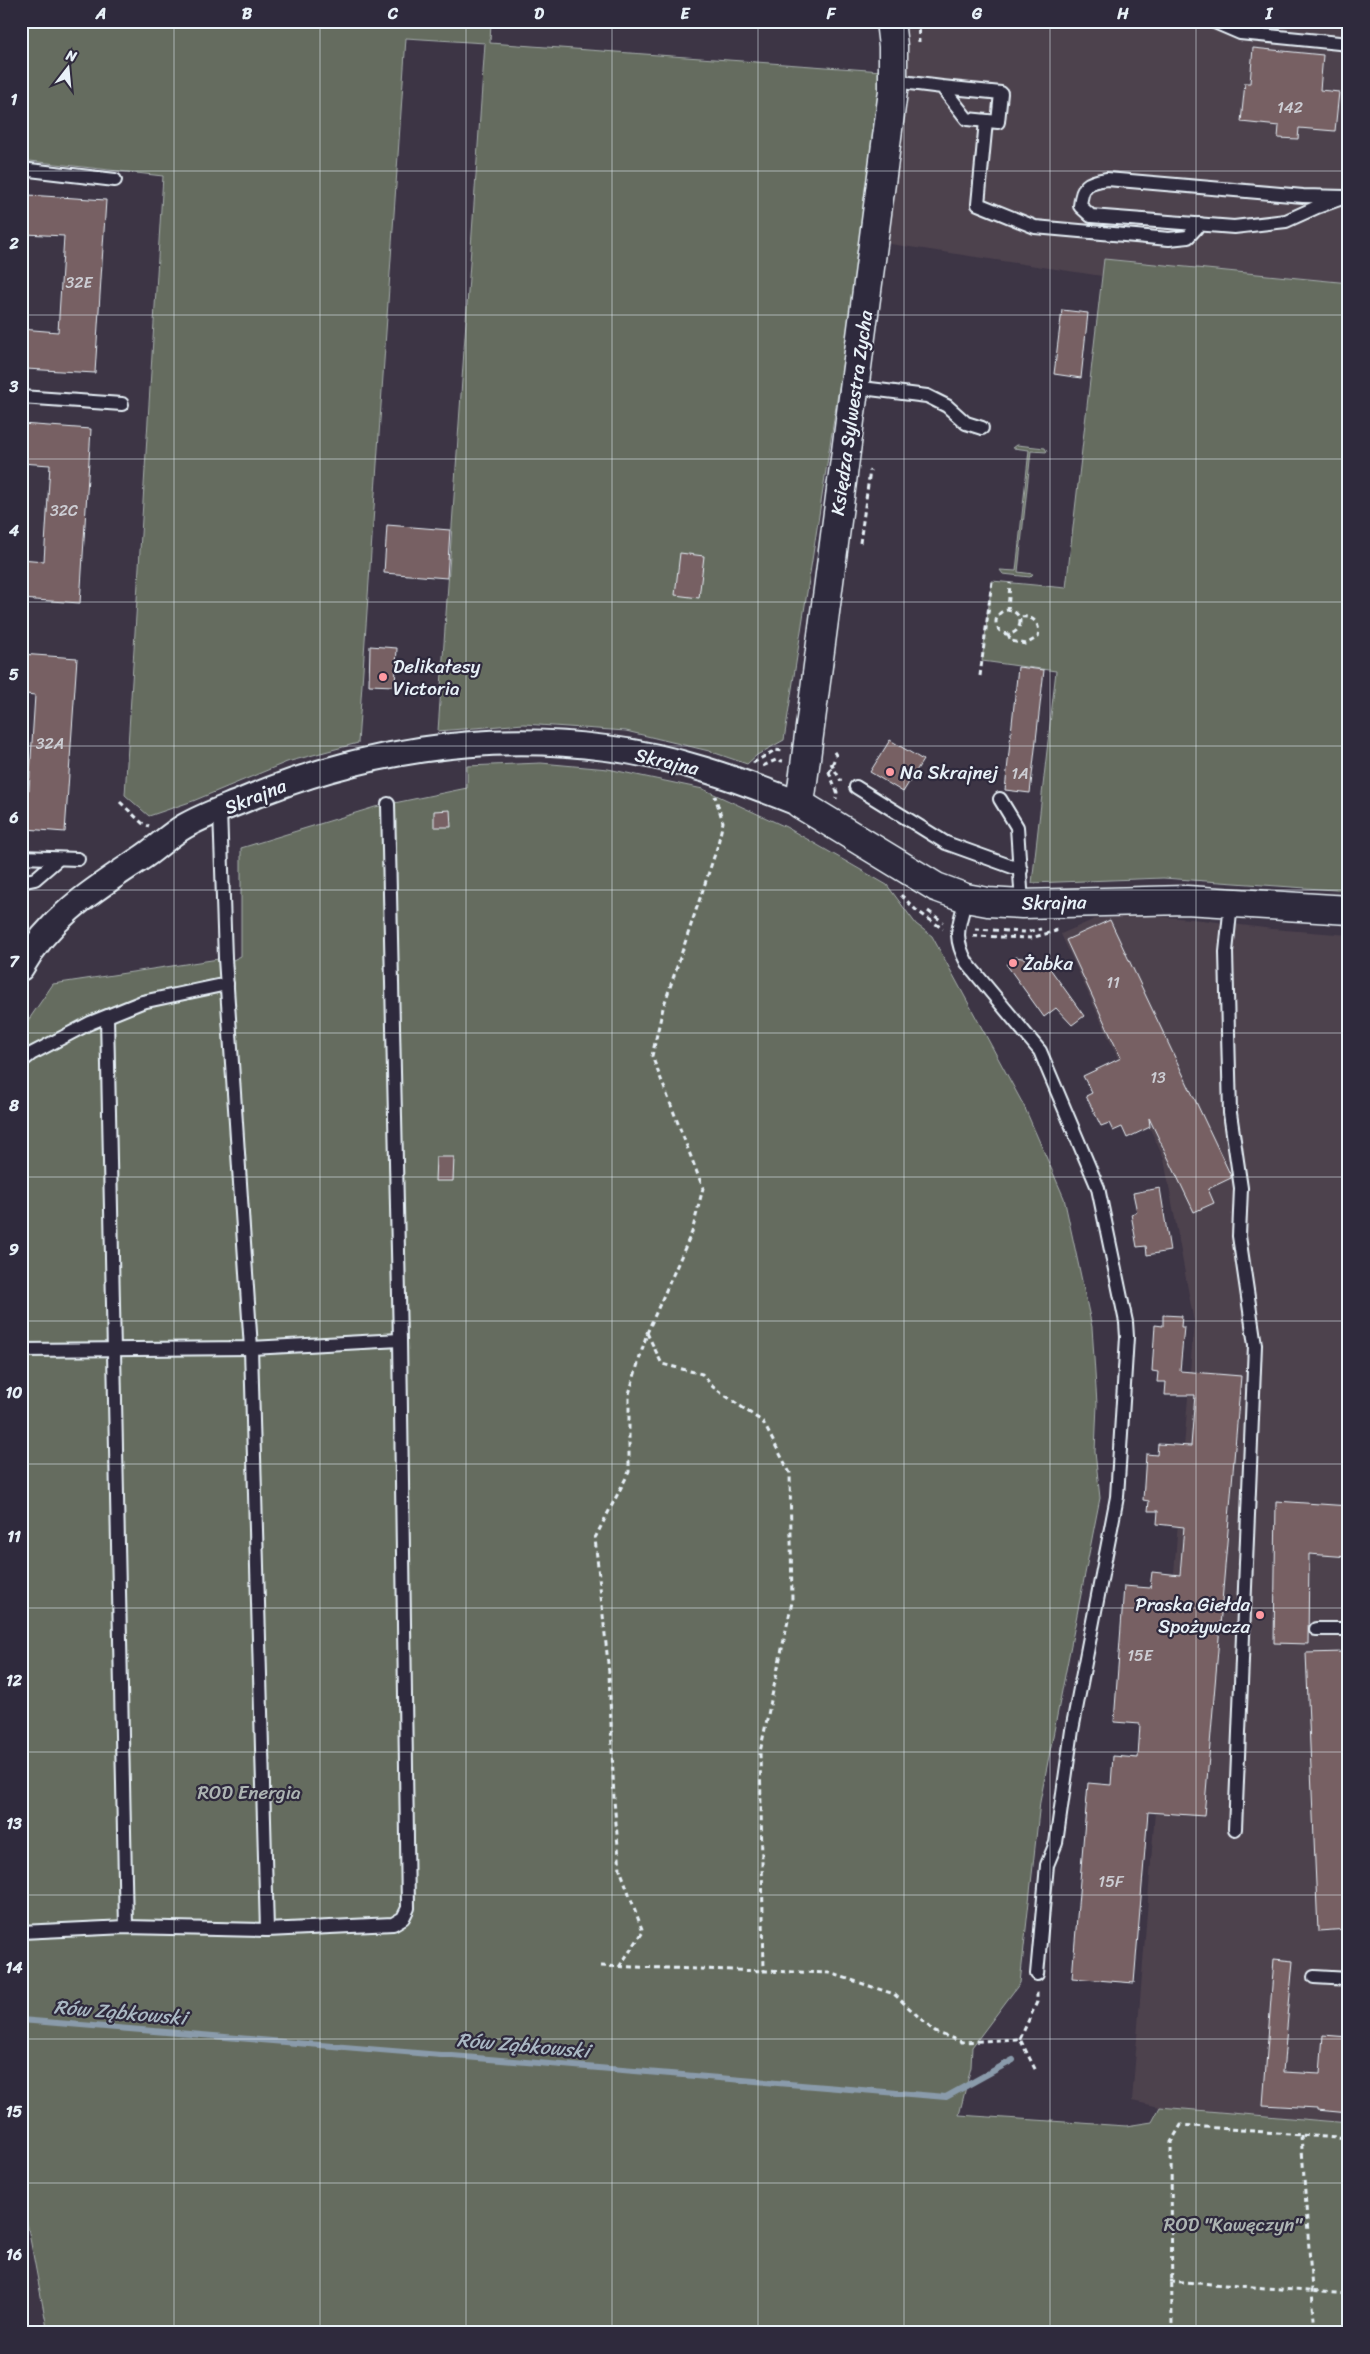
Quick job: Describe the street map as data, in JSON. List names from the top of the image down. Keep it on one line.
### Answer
{"streets":{"street":["Księdza Sylwestra Zycha","Skrajna"]},"crossings":[["Księdza Sylwestra Zycha","Skrajna"]],"water":["Rów Ząbkowski"],"parks":["ROD Energia","ROD \"Kawęczyn\""],"places":["Delikatesy Victoria","Na Skrajnej","Żabka","Praska Giełda Spożywcza"],"house_numbers":["142","32E","32C","32A","1A","11","13","15E","15F"],"north":"top","grid":{"columns":["A","B","C","D","E","F","G","H","I"],"rows":["1","2","3","4","5","6","7","8","9","10","11","12","13","14","15","16"]}}
